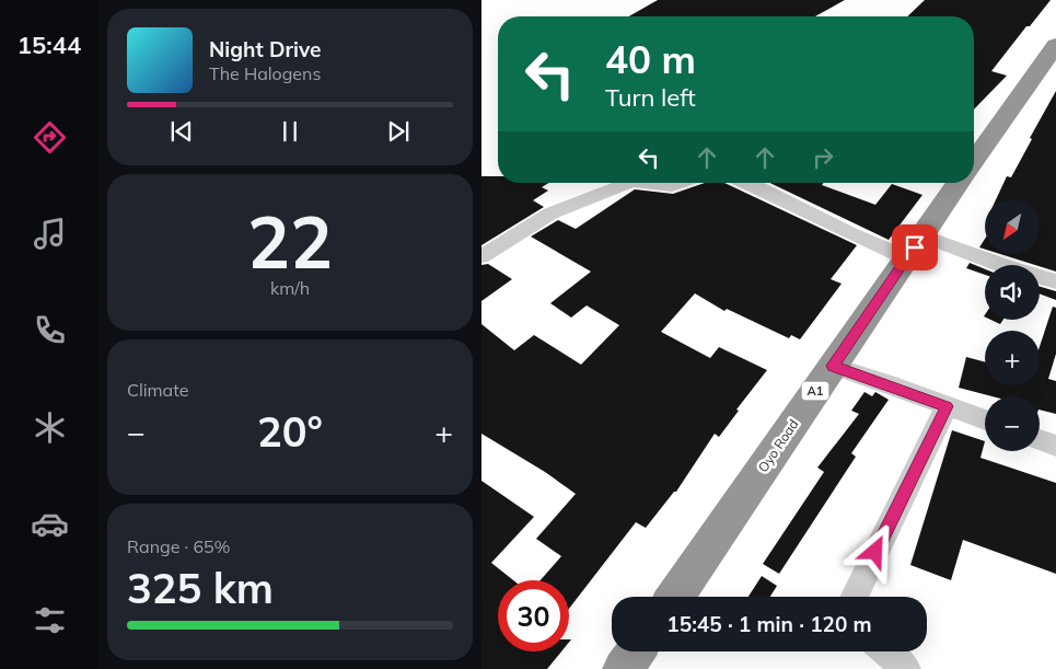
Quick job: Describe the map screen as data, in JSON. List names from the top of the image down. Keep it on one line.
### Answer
{"streets":{"highway":["A1","Oyo Road"]},"north":"bottom left","page":{"tabs":"15:44","turn":["40 m","Turn left"],"song":["Night Drive","The Halogens"],"tile":[["22","km/h"],"Climate",["Range · 65%","325 km"]],"map_buttons":["+","−"],"heat":["−","20°","+"],"limit":"30","trip":"15:45 · 1 min · 120 m"}}
